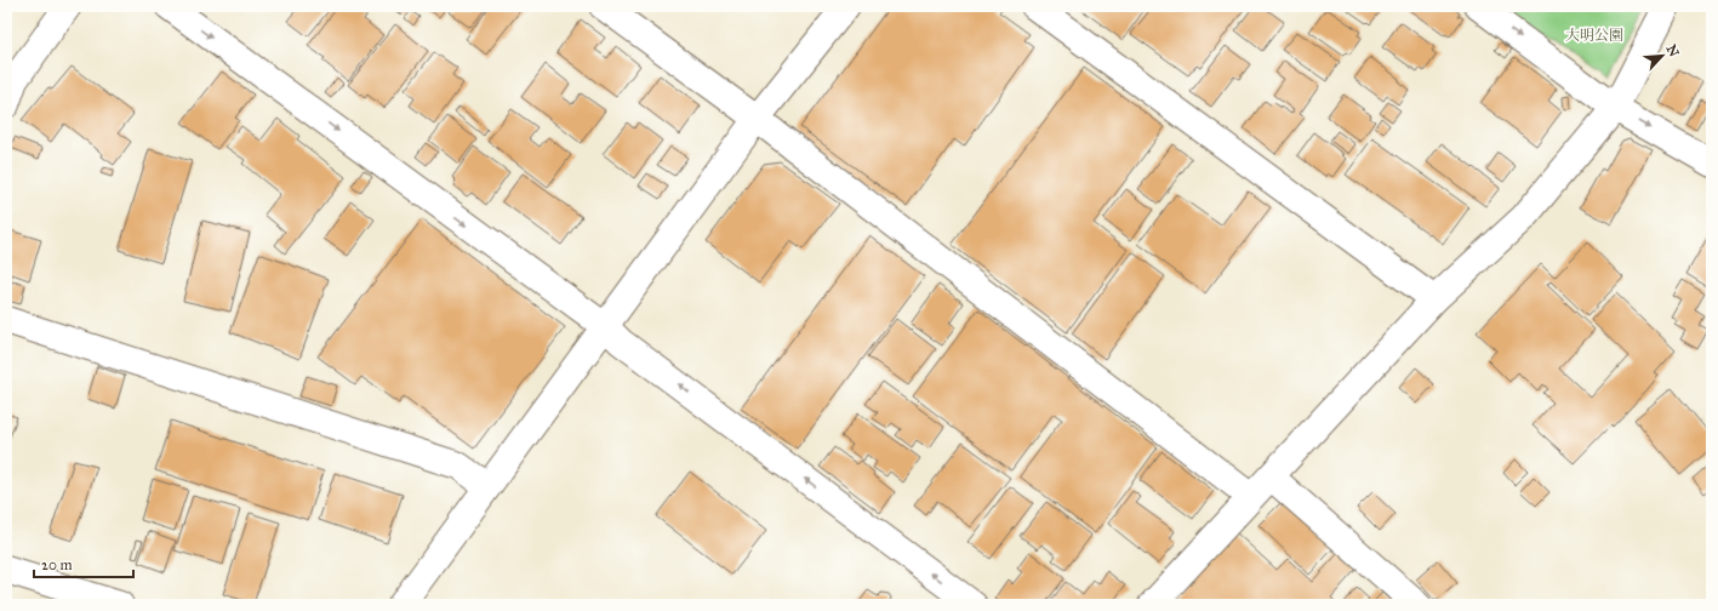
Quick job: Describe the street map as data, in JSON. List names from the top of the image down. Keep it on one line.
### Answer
{"parks":["大明公園"],"scale_bar":"20 m","north":"top right"}
